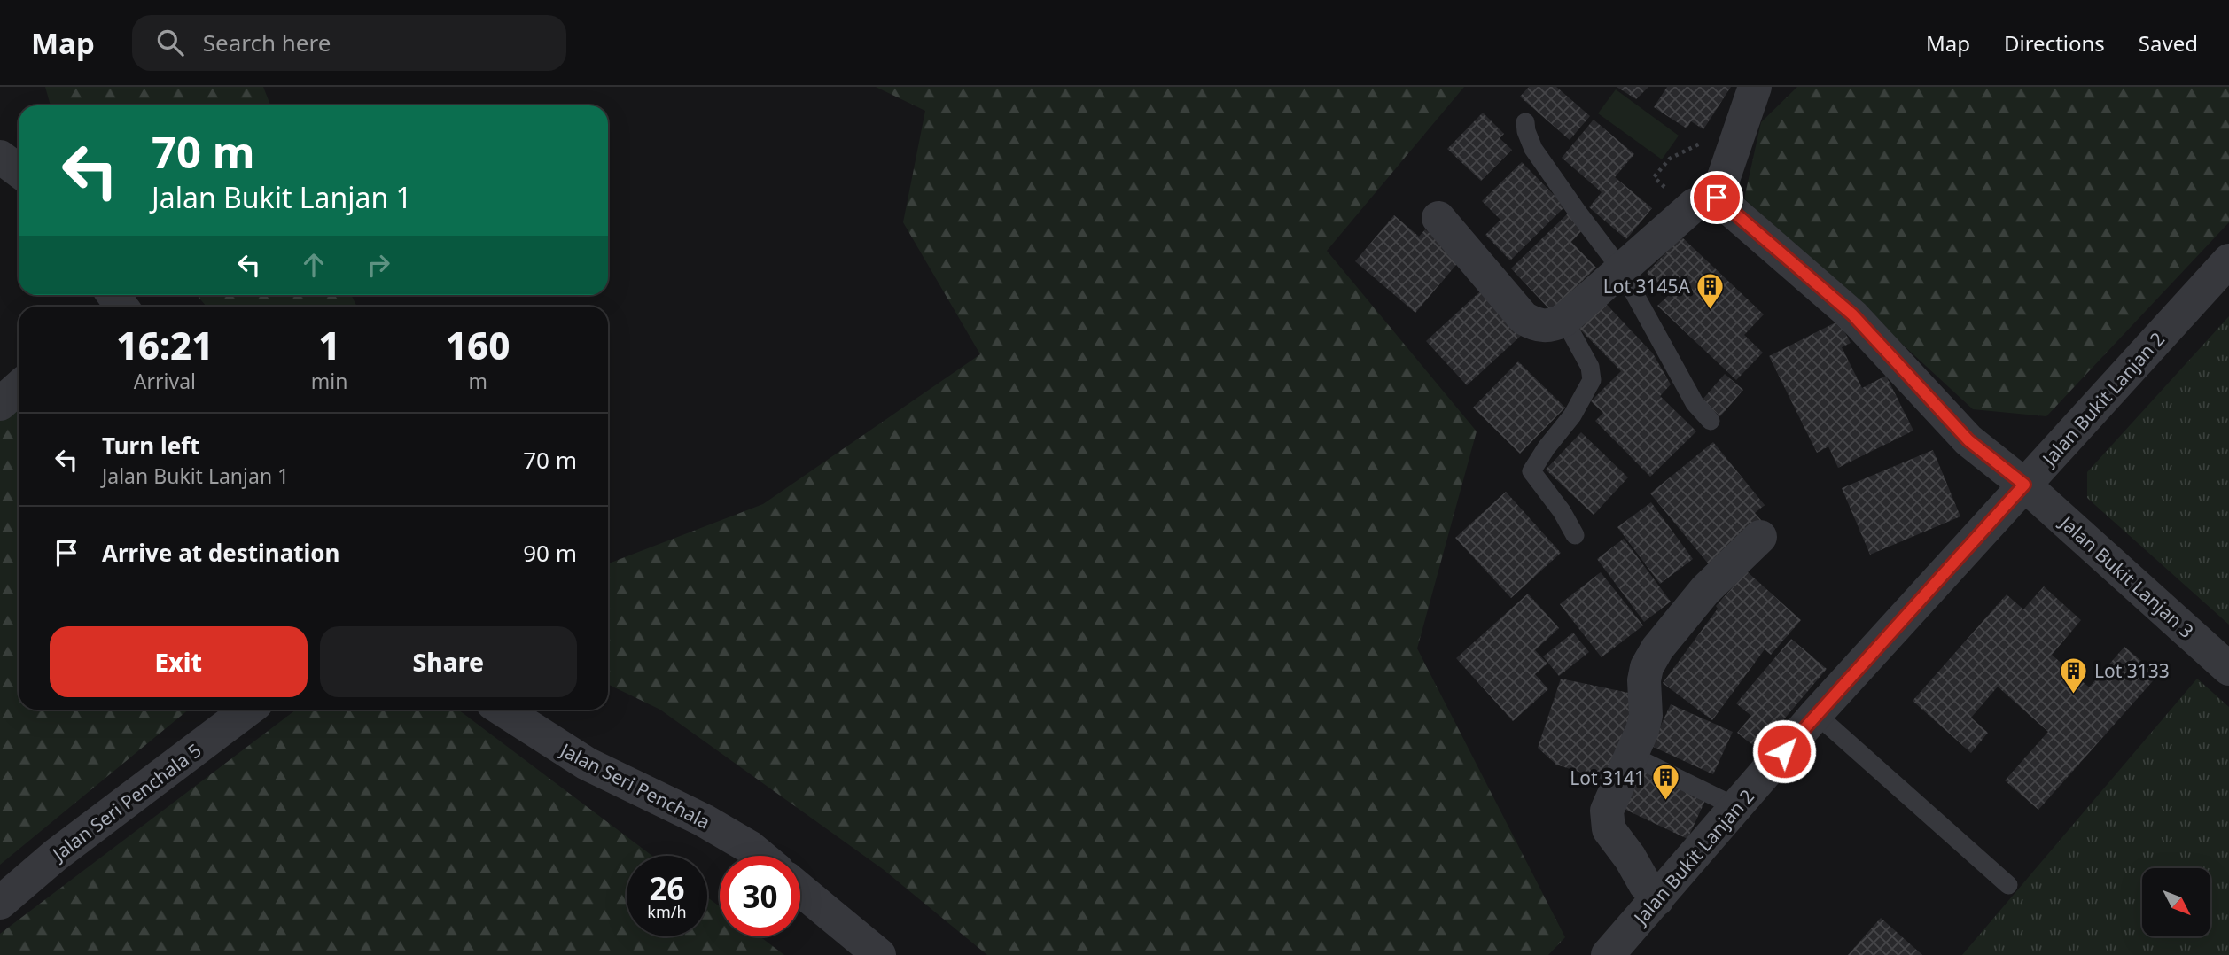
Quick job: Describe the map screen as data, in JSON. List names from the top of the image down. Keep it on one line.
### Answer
{"streets":{"street":["Jalan Bukit Lanjan 2","Jalan Bukit Lanjan 3","Jalan Seri Penchala","Jalan Seri Penchala 5"]},"crossings":[["Jalan Bukit Lanjan 2","Jalan Bukit Lanjan 3"]],"places":{"building":["Lot 3145A","Lot 3133","Lot 3141"]},"north":"bottom right","page":{"header":"Map","search":"Search here","nav":["Map","Directions","Saved"],"turn":["70 m","Jalan Bukit Lanjan 1"],"eta":["16:21","Arrival","1","min","160","m"],"list":[{"name":"Turn left","note":"Jalan Bukit Lanjan 1","value":"70 m"},{"name":"Arrive at destination","value":"90 m"}],"buttons":["Exit","Share"],"speed":"26 km/h","limit":"30"}}
